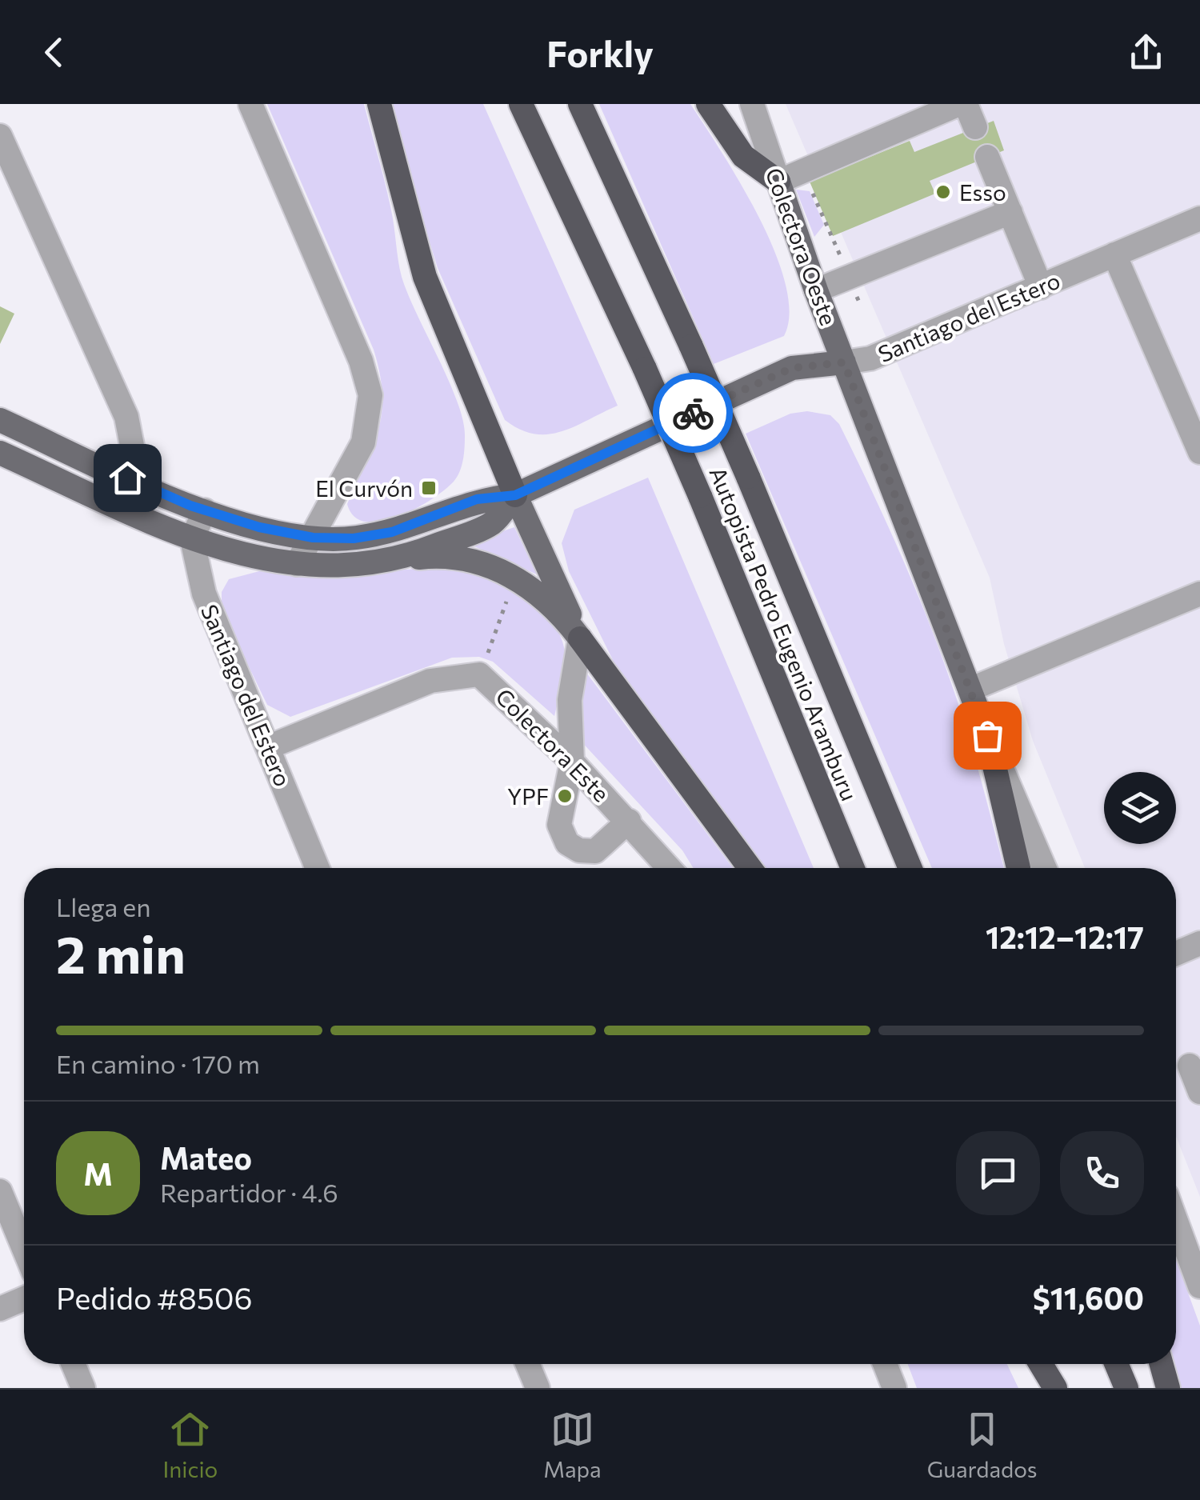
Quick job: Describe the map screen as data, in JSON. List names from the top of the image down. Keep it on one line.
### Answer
{"streets":{"highway":["Autopista Pedro Eugenio Aramburu"],"main road":["Colectora Oeste","Santiago del Estero"],"street":["Colectora Este"]},"crossings":[["Colectora Oeste","Santiago del Estero"],["Santiago del Estero","Colectora Este"]],"places":{"other":["Esso","YPF"],"transit":["El Curvón"]},"page":{"header":"Forkly","heading":["2 min","Llega en","12:12–12:17"],"panel":["Mateo","Repartidor · 4.6","Pedido #8506","$11,600"],"bar":"En camino · 170 m","round":"M","tabs":["Inicio","Mapa","Guardados"]}}
